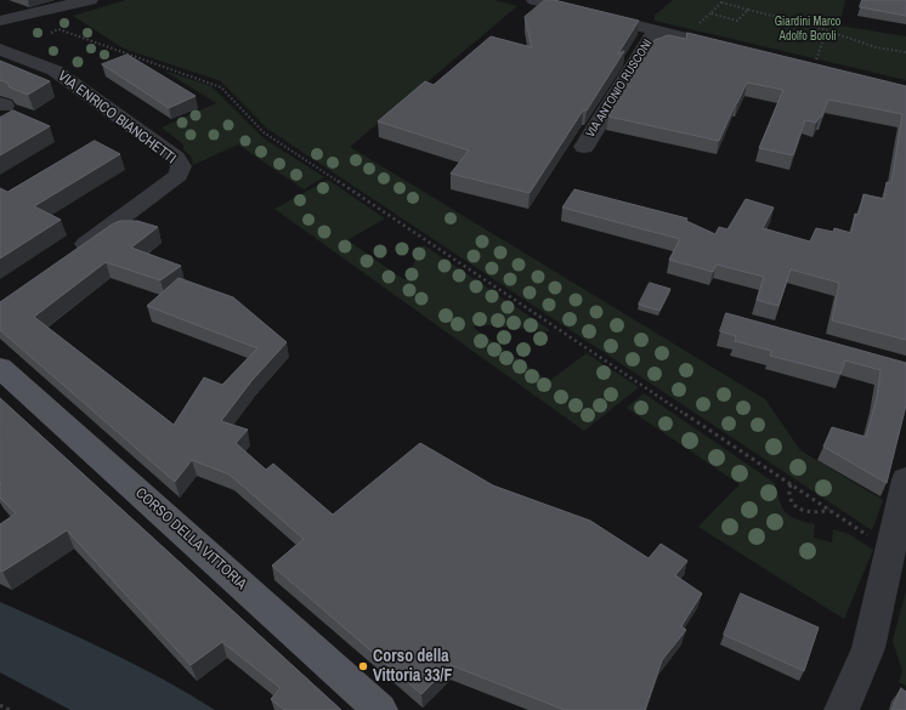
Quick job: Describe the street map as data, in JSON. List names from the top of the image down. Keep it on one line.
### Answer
{"streets":{"main road":["CORSO DELLA VITTORIA"],"street":["VIA ANTONIO RUSCONI","VIA ENRICO BIANCHETTI"]},"parks":["Giardini Marco Adolfo Boroli"],"places":["Corso della Vittoria 33/F"]}
